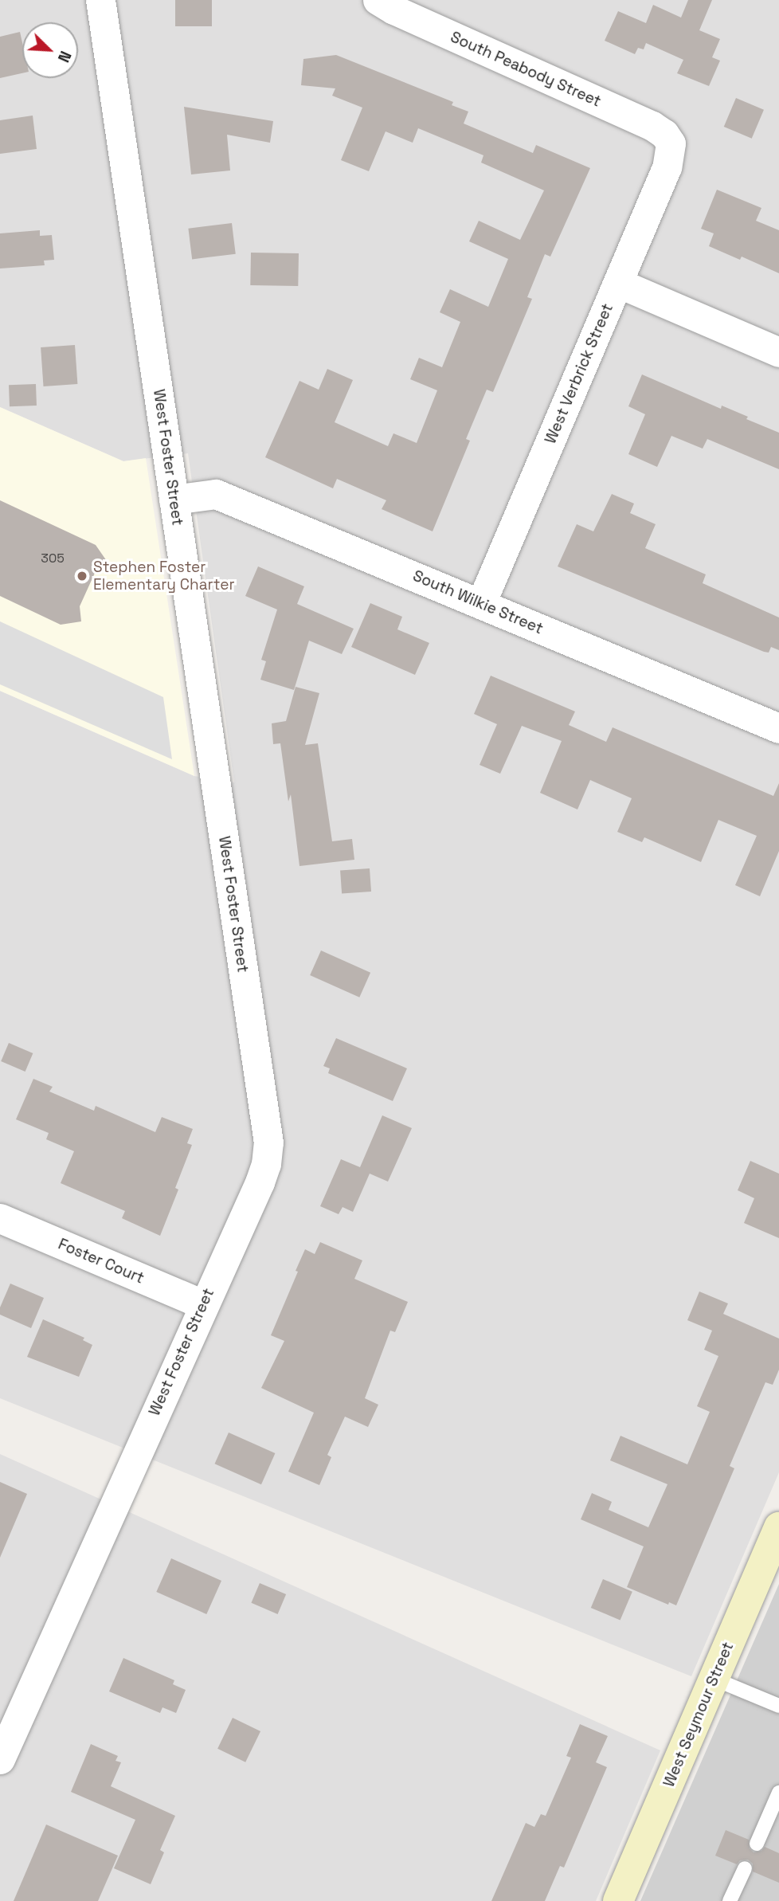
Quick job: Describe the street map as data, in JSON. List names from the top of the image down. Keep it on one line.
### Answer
{"streets":{"street":["South Peabody Street","West Verbrick Street","West Foster Street","South Wilkie Street","Foster Court","West Seymour Street"]},"crossings":[["South Peabody Street","West Verbrick Street"],["West Verbrick Street","South Wilkie Street"],["West Foster Street","South Wilkie Street"],["West Foster Street","Foster Court"]],"places":["Stephen Foster Elementary Charter"],"house_numbers":["305"],"north":"bottom right"}
